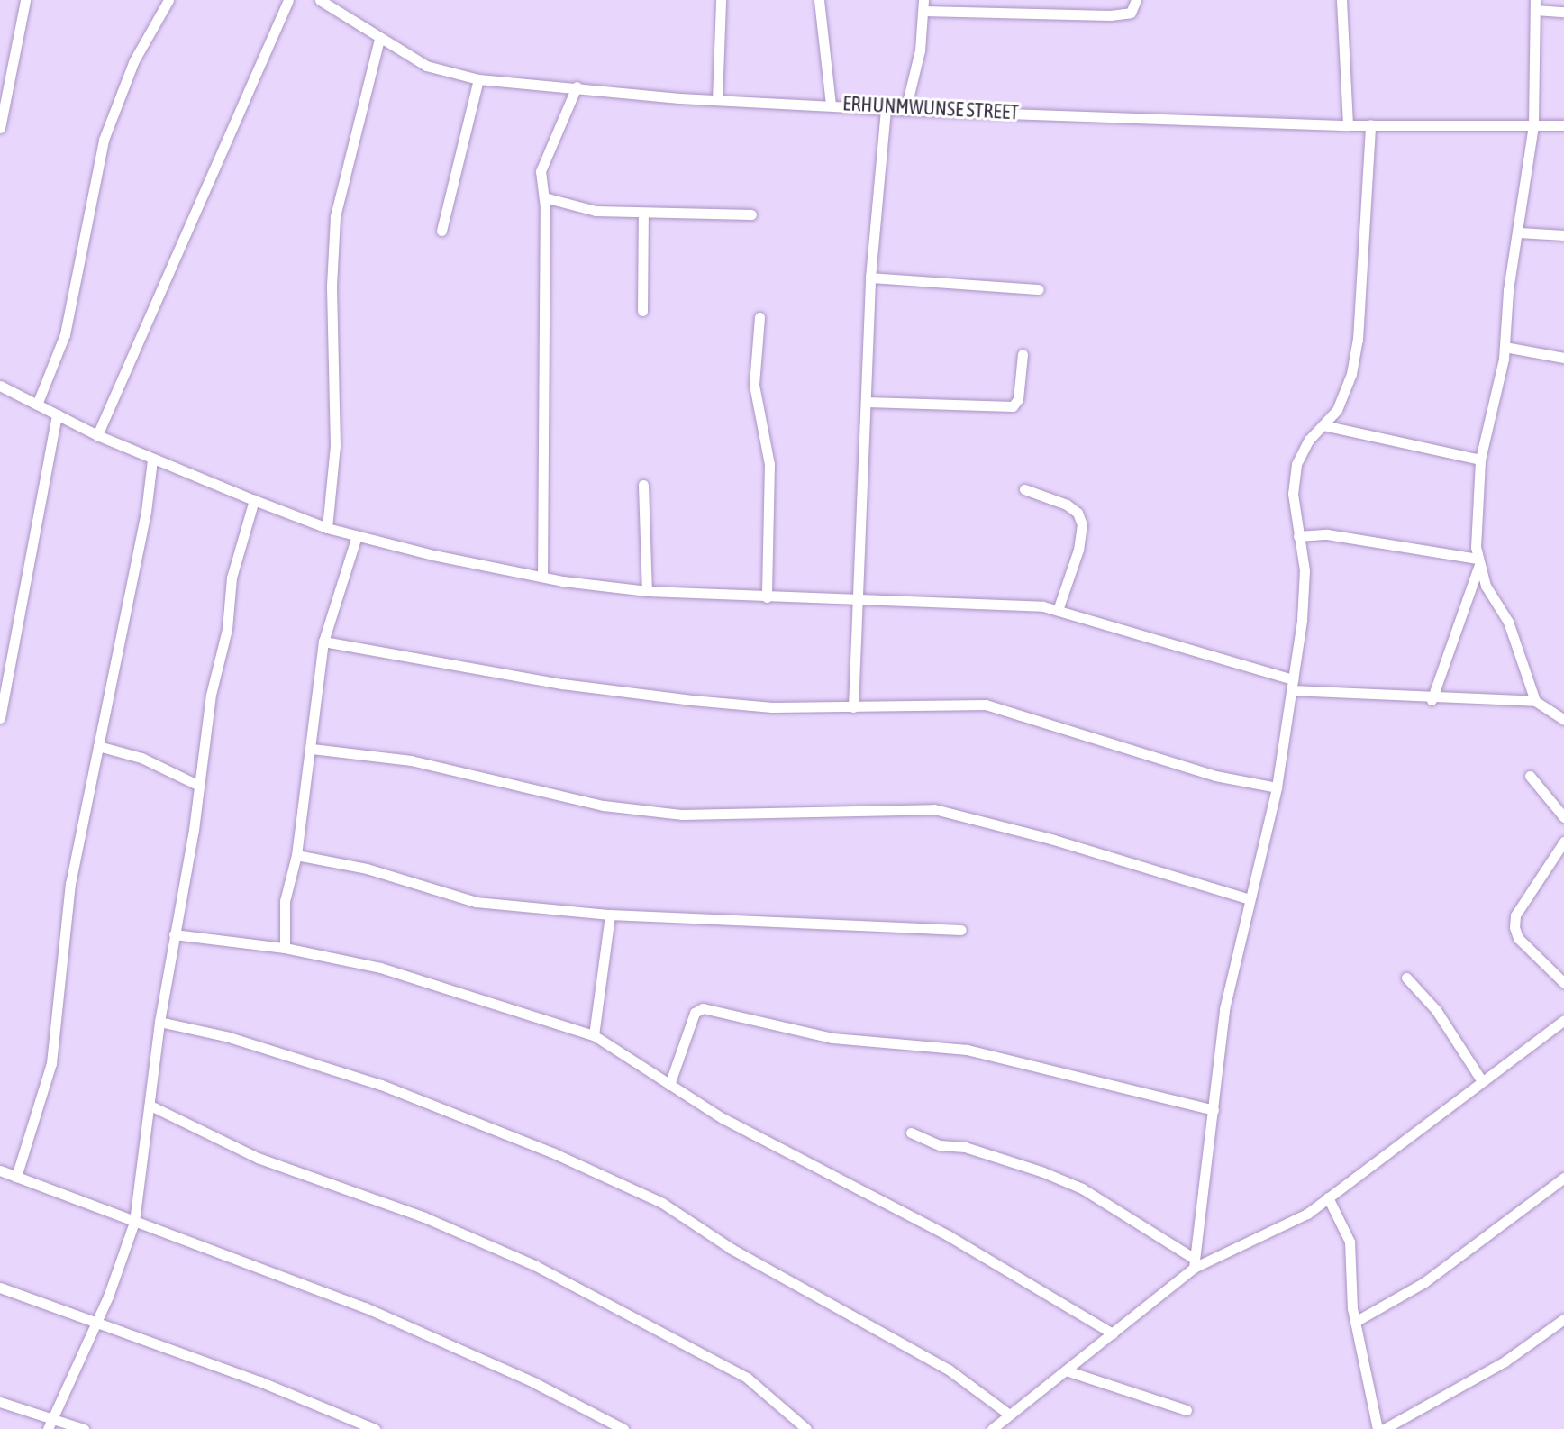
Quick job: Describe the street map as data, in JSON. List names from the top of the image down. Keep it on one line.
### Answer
{"streets":{"street":["ERHUNMWUNSE STREET"]}}
